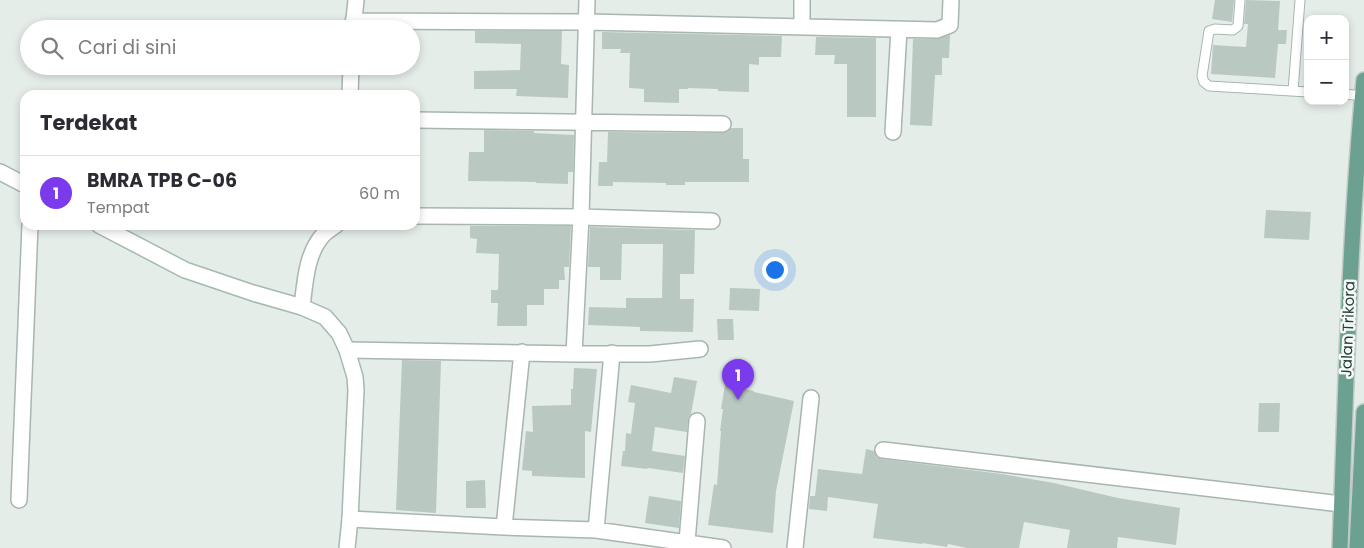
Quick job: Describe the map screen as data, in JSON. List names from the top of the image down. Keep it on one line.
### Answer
{"streets":{"main road":["Jalan Trikora"]},"page":{"map_buttons":["+","−"],"search":"Cari di sini","heading":"Terdekat","list":[{"mark":"1","name":"BMRA TPB C-06","note":"Tempat","value":"60 m"}],"pins":"1"}}
